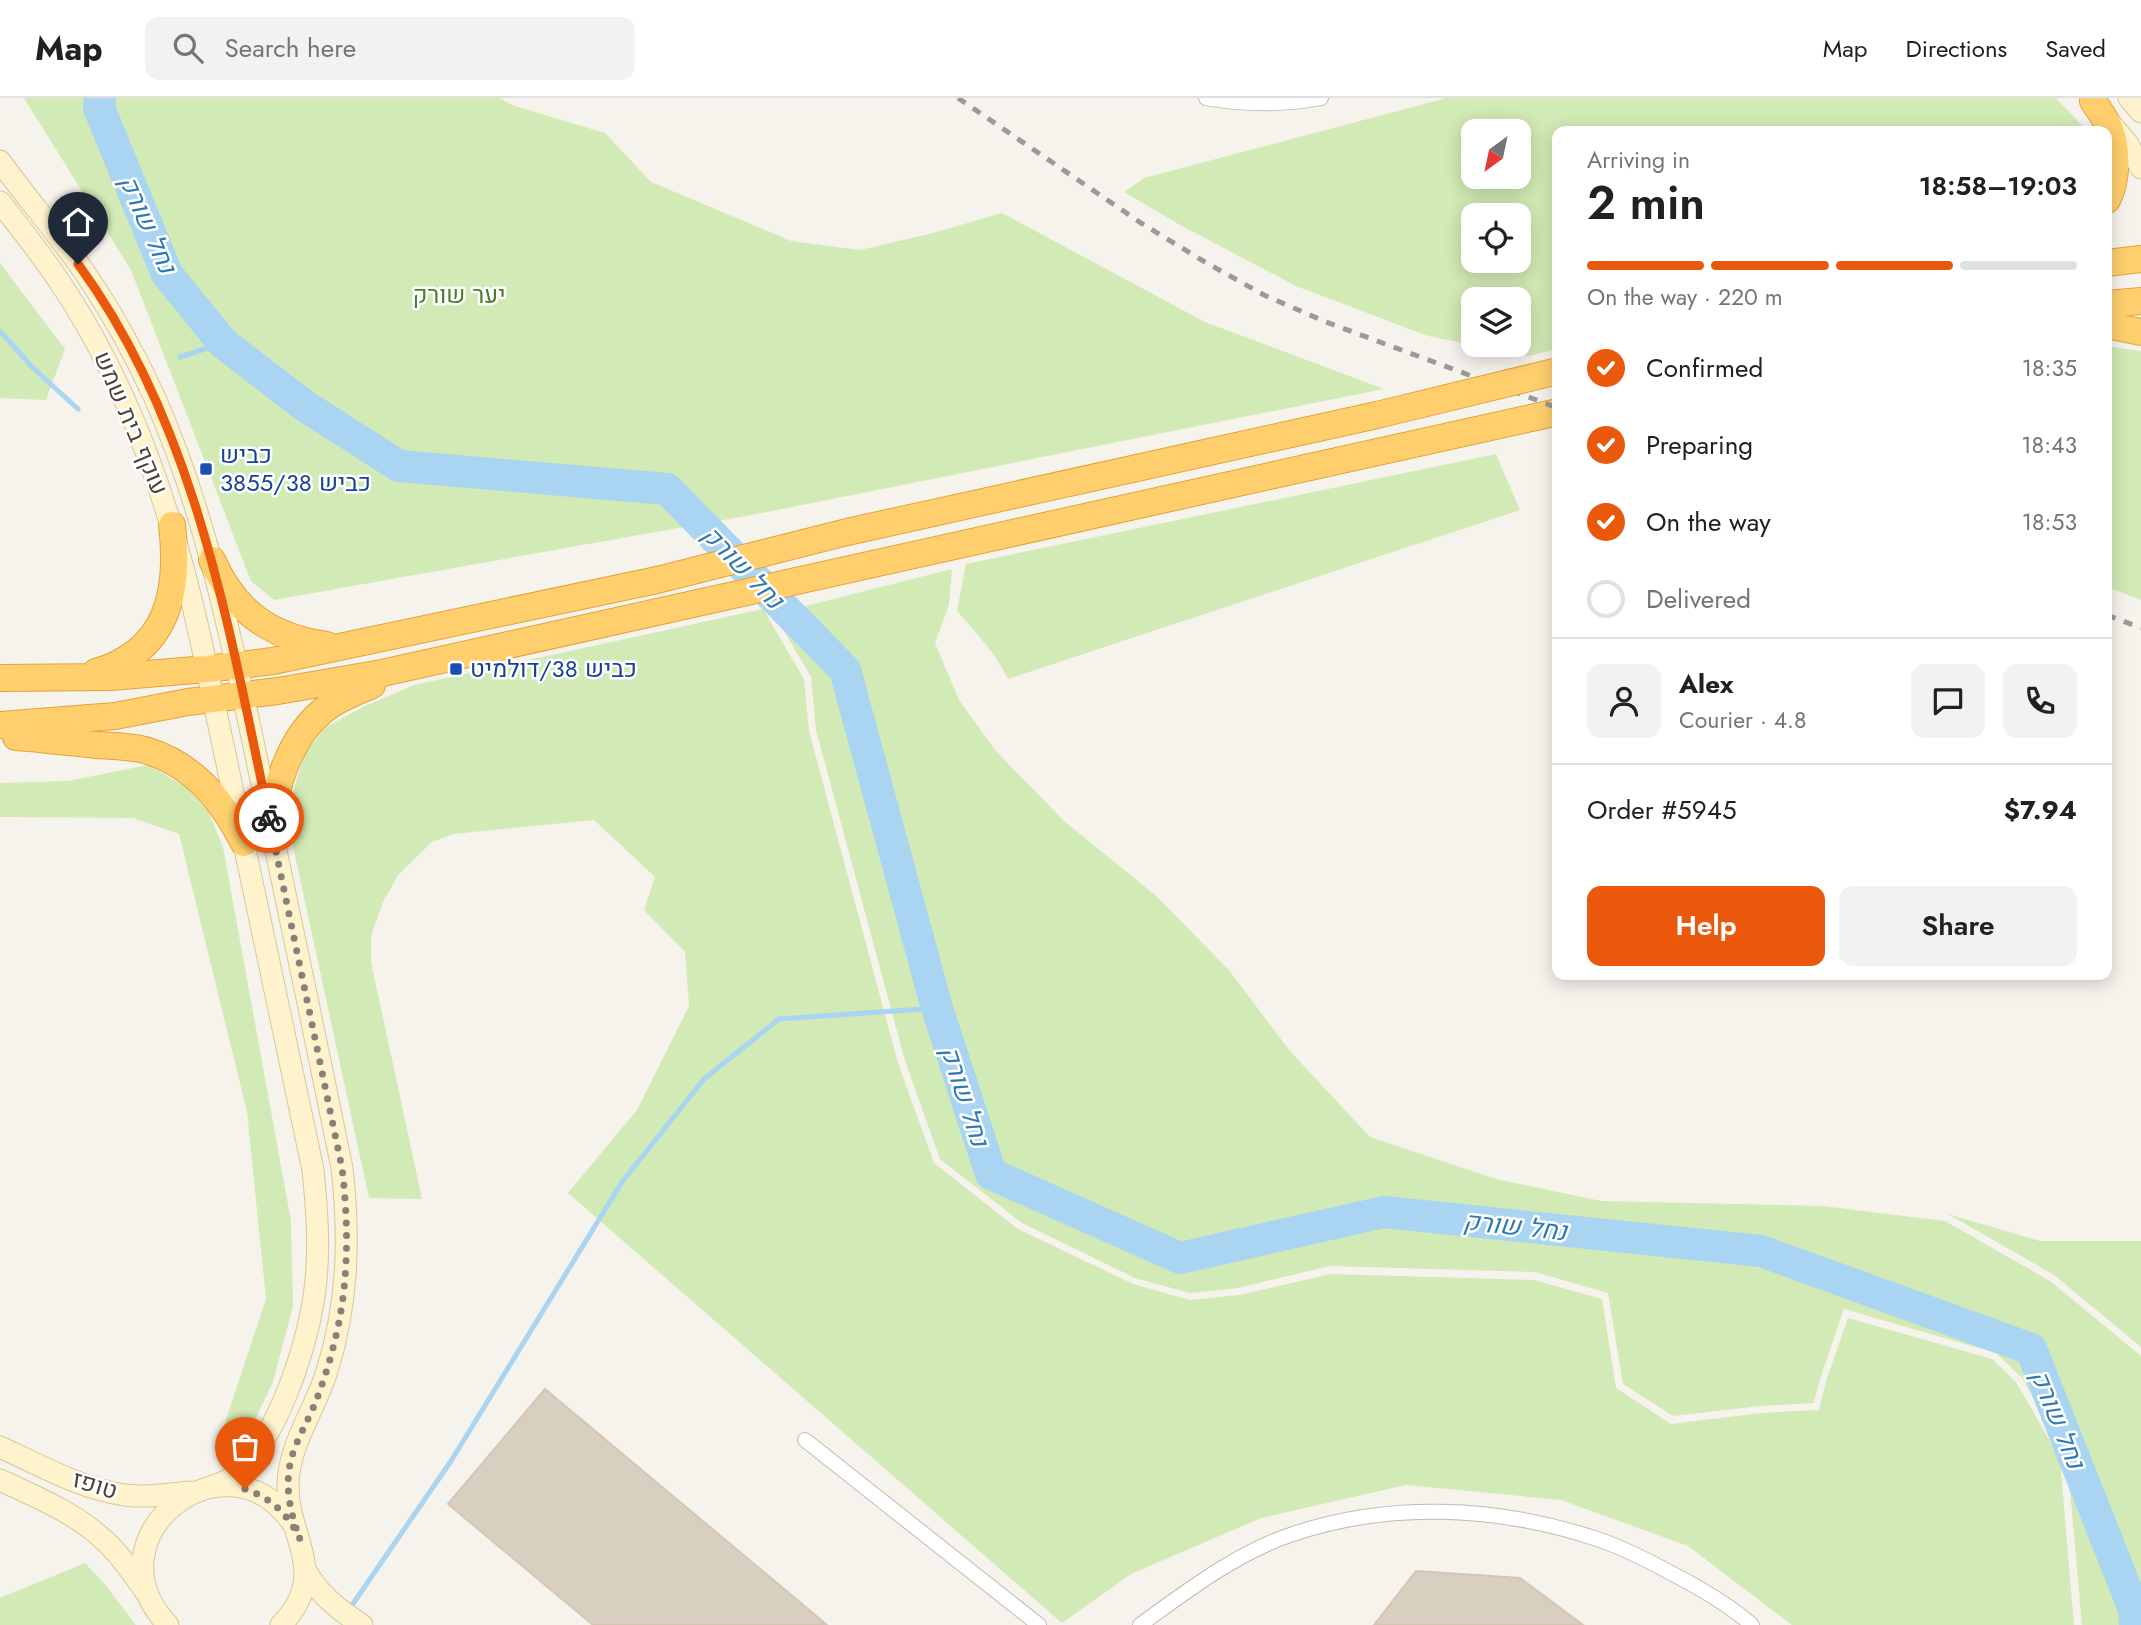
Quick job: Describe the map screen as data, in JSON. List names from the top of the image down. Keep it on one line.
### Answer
{"streets":{"street":["עוקף בית שמש","טופז"]},"crossings":[["עוקף בית שמש","טופז"]],"water":["נחל שורק"],"parks":["יער שורק"],"places":{"transit":["כביש 3855/כביש 38","כביש 38/דולמיט"]},"north":"bottom left","page":{"header":"Map","search":"Search here","nav":["Map","Directions","Saved"],"heading":["2 min","Arriving in","18:58–19:03"],"panel":["Alex","Courier · 4.8","Order #5945","$7.94"],"bar":"On the way · 220 m","list":[["Confirmed","18:35"],["Preparing","18:43"],["On the way","18:53"],"Delivered"],"buttons":["Help","Share"]}}
